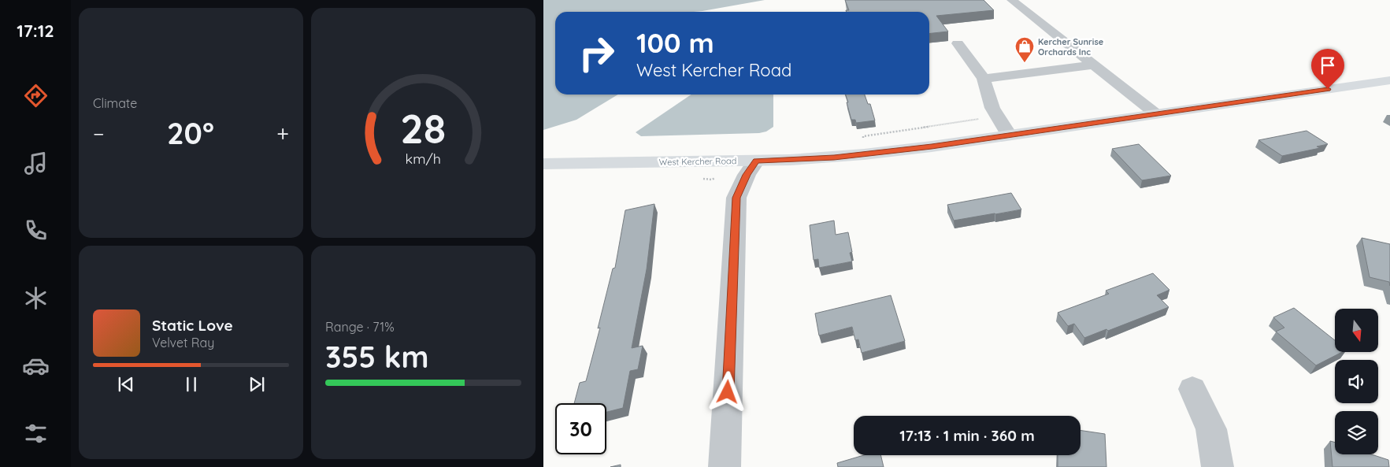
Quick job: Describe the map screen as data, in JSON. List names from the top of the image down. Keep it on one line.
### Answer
{"streets":{"main road":["West Kercher Road"]},"places":{"shop":["Kercher Sunrise Orchards Inc"]},"north":"bottom","page":{"tabs":"17:12","tile":["Climate",["Range · 71%","355 km"]],"turn":["100 m","West Kercher Road"],"heat":["−","20°","+"],"song":["Static Love","Velvet Ray"],"limit":"30","trip":"17:13 · 1 min · 360 m","gauge":["28","km/h"]}}
